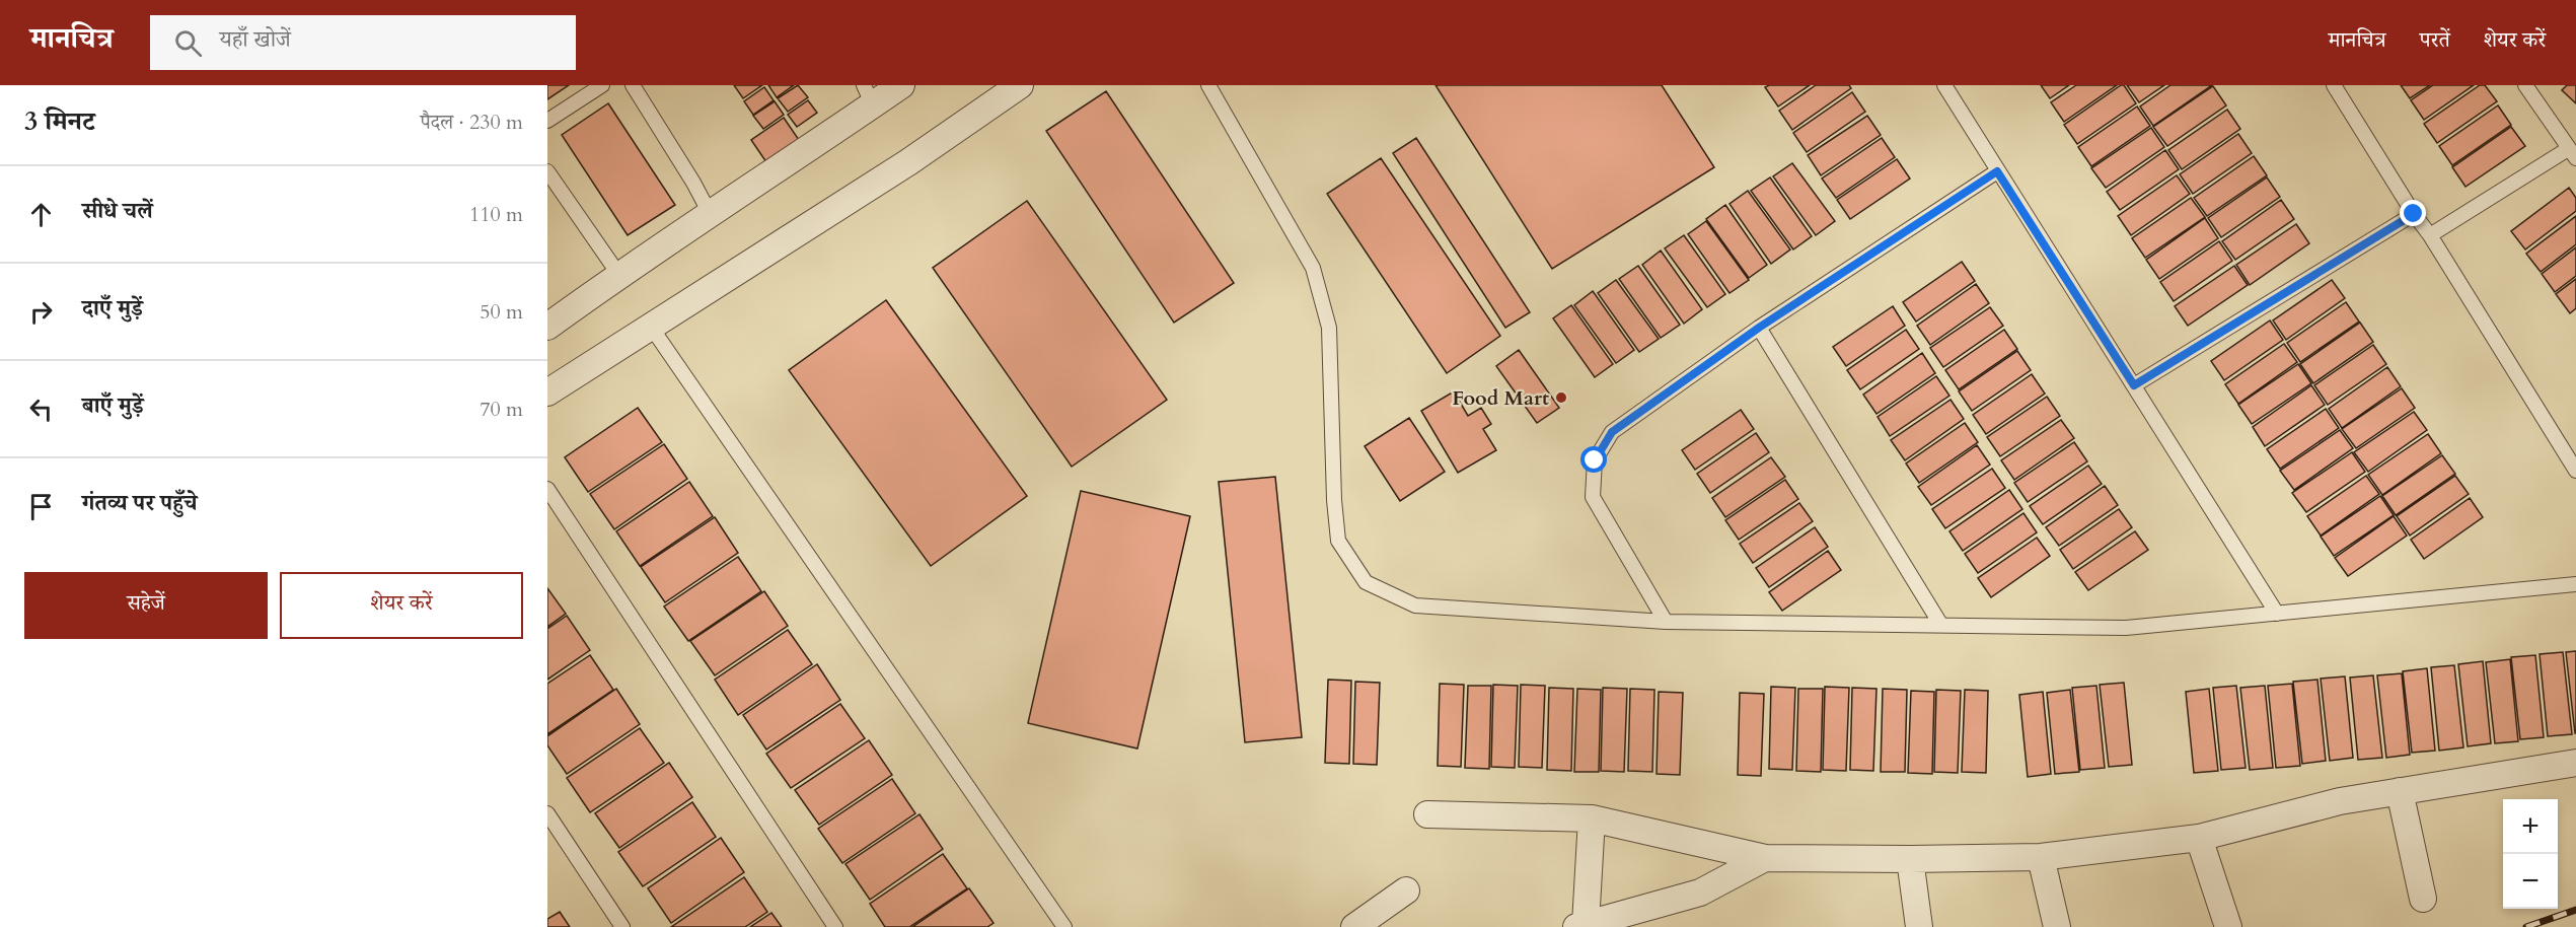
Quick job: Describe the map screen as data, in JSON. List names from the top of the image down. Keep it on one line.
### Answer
{"places":["Food Mart"],"page":{"header":"मानचित्र","search":"यहाँ खोजें","nav":["मानचित्र","परतें","शेयर करें"],"heading":["3 मिनट","पैदल · 230 m"],"list":[["सीधे चलें","110 m"],["दाएँ मुड़ें","50 m"],["बाएँ मुड़ें","70 m"],"गंतव्य पर पहुँचे"],"buttons":["सहेजें","शेयर करें"],"map_buttons":["+","−"]}}
